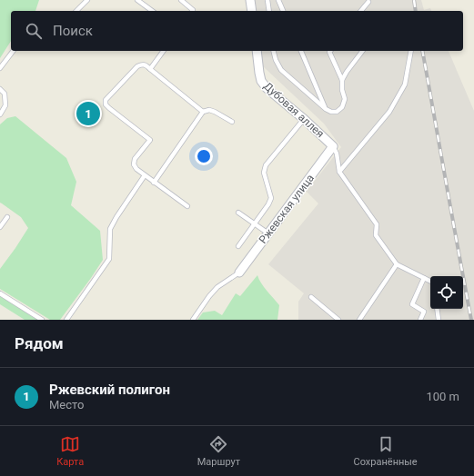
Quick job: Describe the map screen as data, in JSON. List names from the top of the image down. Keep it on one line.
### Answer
{"streets":{"street":["Дубовая аллея","Ржевская улица"]},"crossings":[["Дубовая аллея","Ржевская улица"]],"page":{"search":"Поиск","pins":"1","heading":"Рядом","list":[{"mark":"1","name":"Ржевский полигон","note":"Место","value":"100 m"}],"nav":["Карта","Маршрут","Сохранённые"]}}
